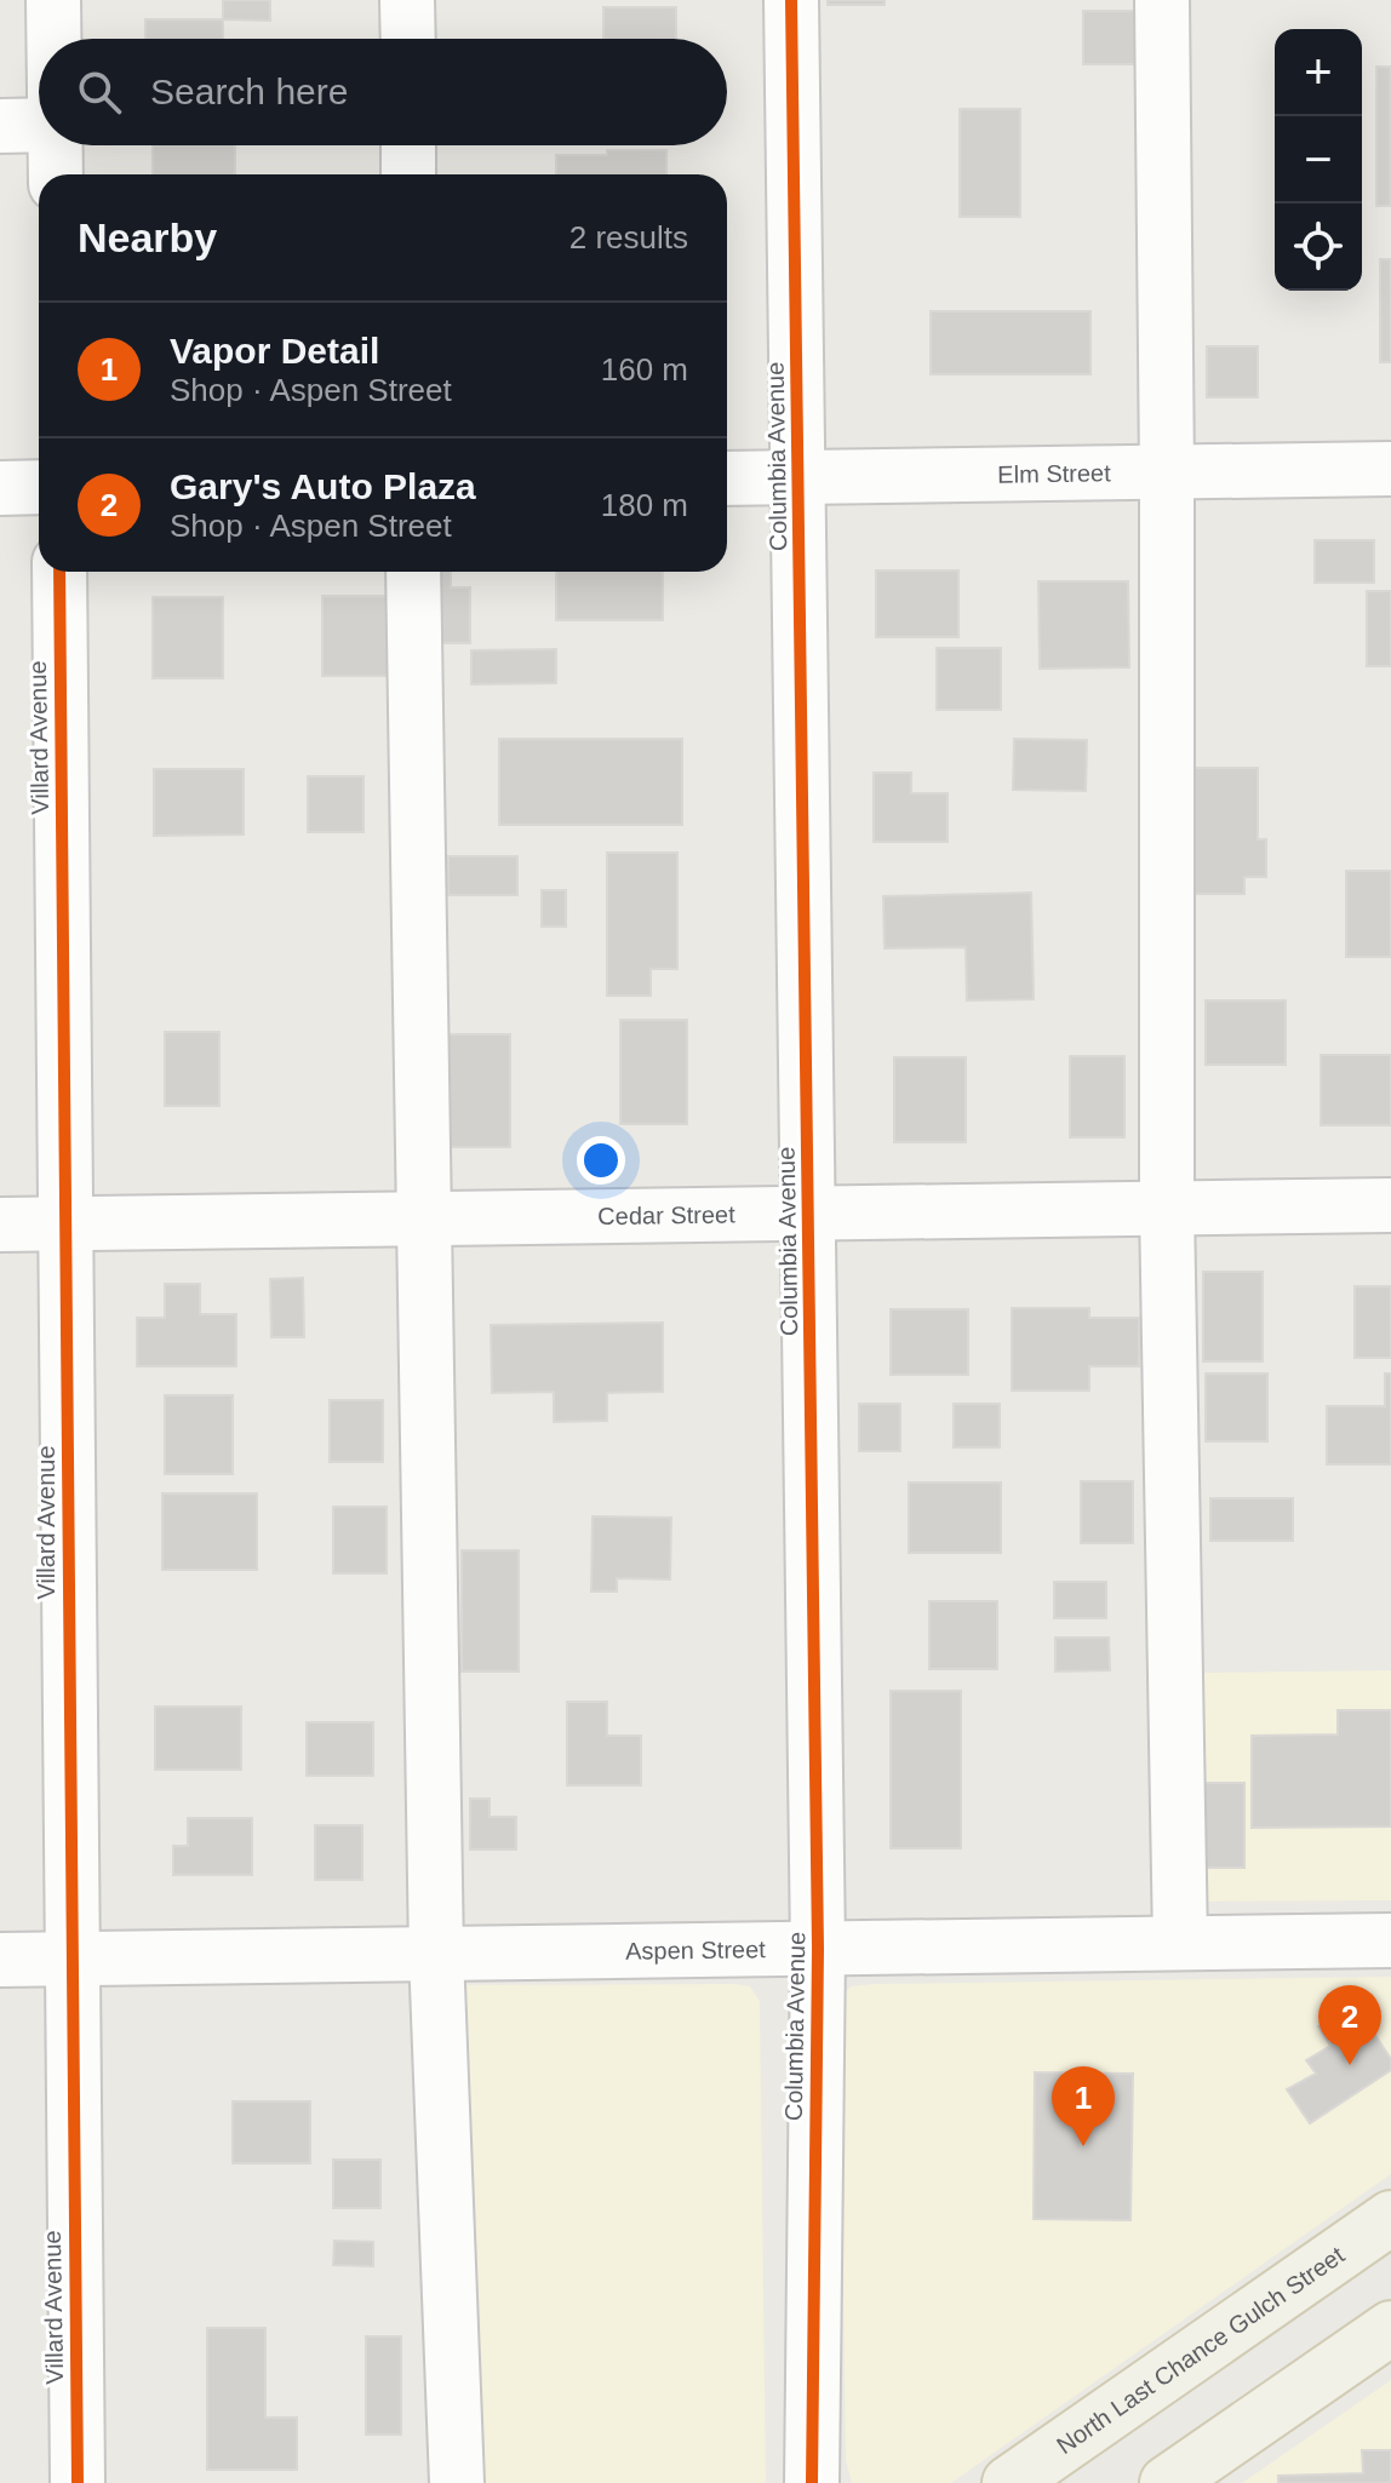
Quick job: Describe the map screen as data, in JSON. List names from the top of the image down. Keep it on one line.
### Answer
{"streets":{"main road":["North Last Chance Gulch Street"],"street":["Columbia Avenue","Elm Street","Villard Avenue","Cedar Street","Aspen Street"]},"crossings":[["Columbia Avenue","Elm Street"],["Columbia Avenue","Cedar Street"],["Columbia Avenue","Aspen Street"],["Villard Avenue","Cedar Street"],["Villard Avenue","Aspen Street"]],"page":{"map_buttons":["+","−"],"search":"Search here","heading":["Nearby","2 results"],"list":[{"mark":"1","name":"Vapor Detail","note":"Shop · Aspen Street","value":"160 m"},{"mark":"2","name":"Gary's Auto Plaza","note":"Shop · Aspen Street","value":"180 m"}],"pins":["2","1"]}}
